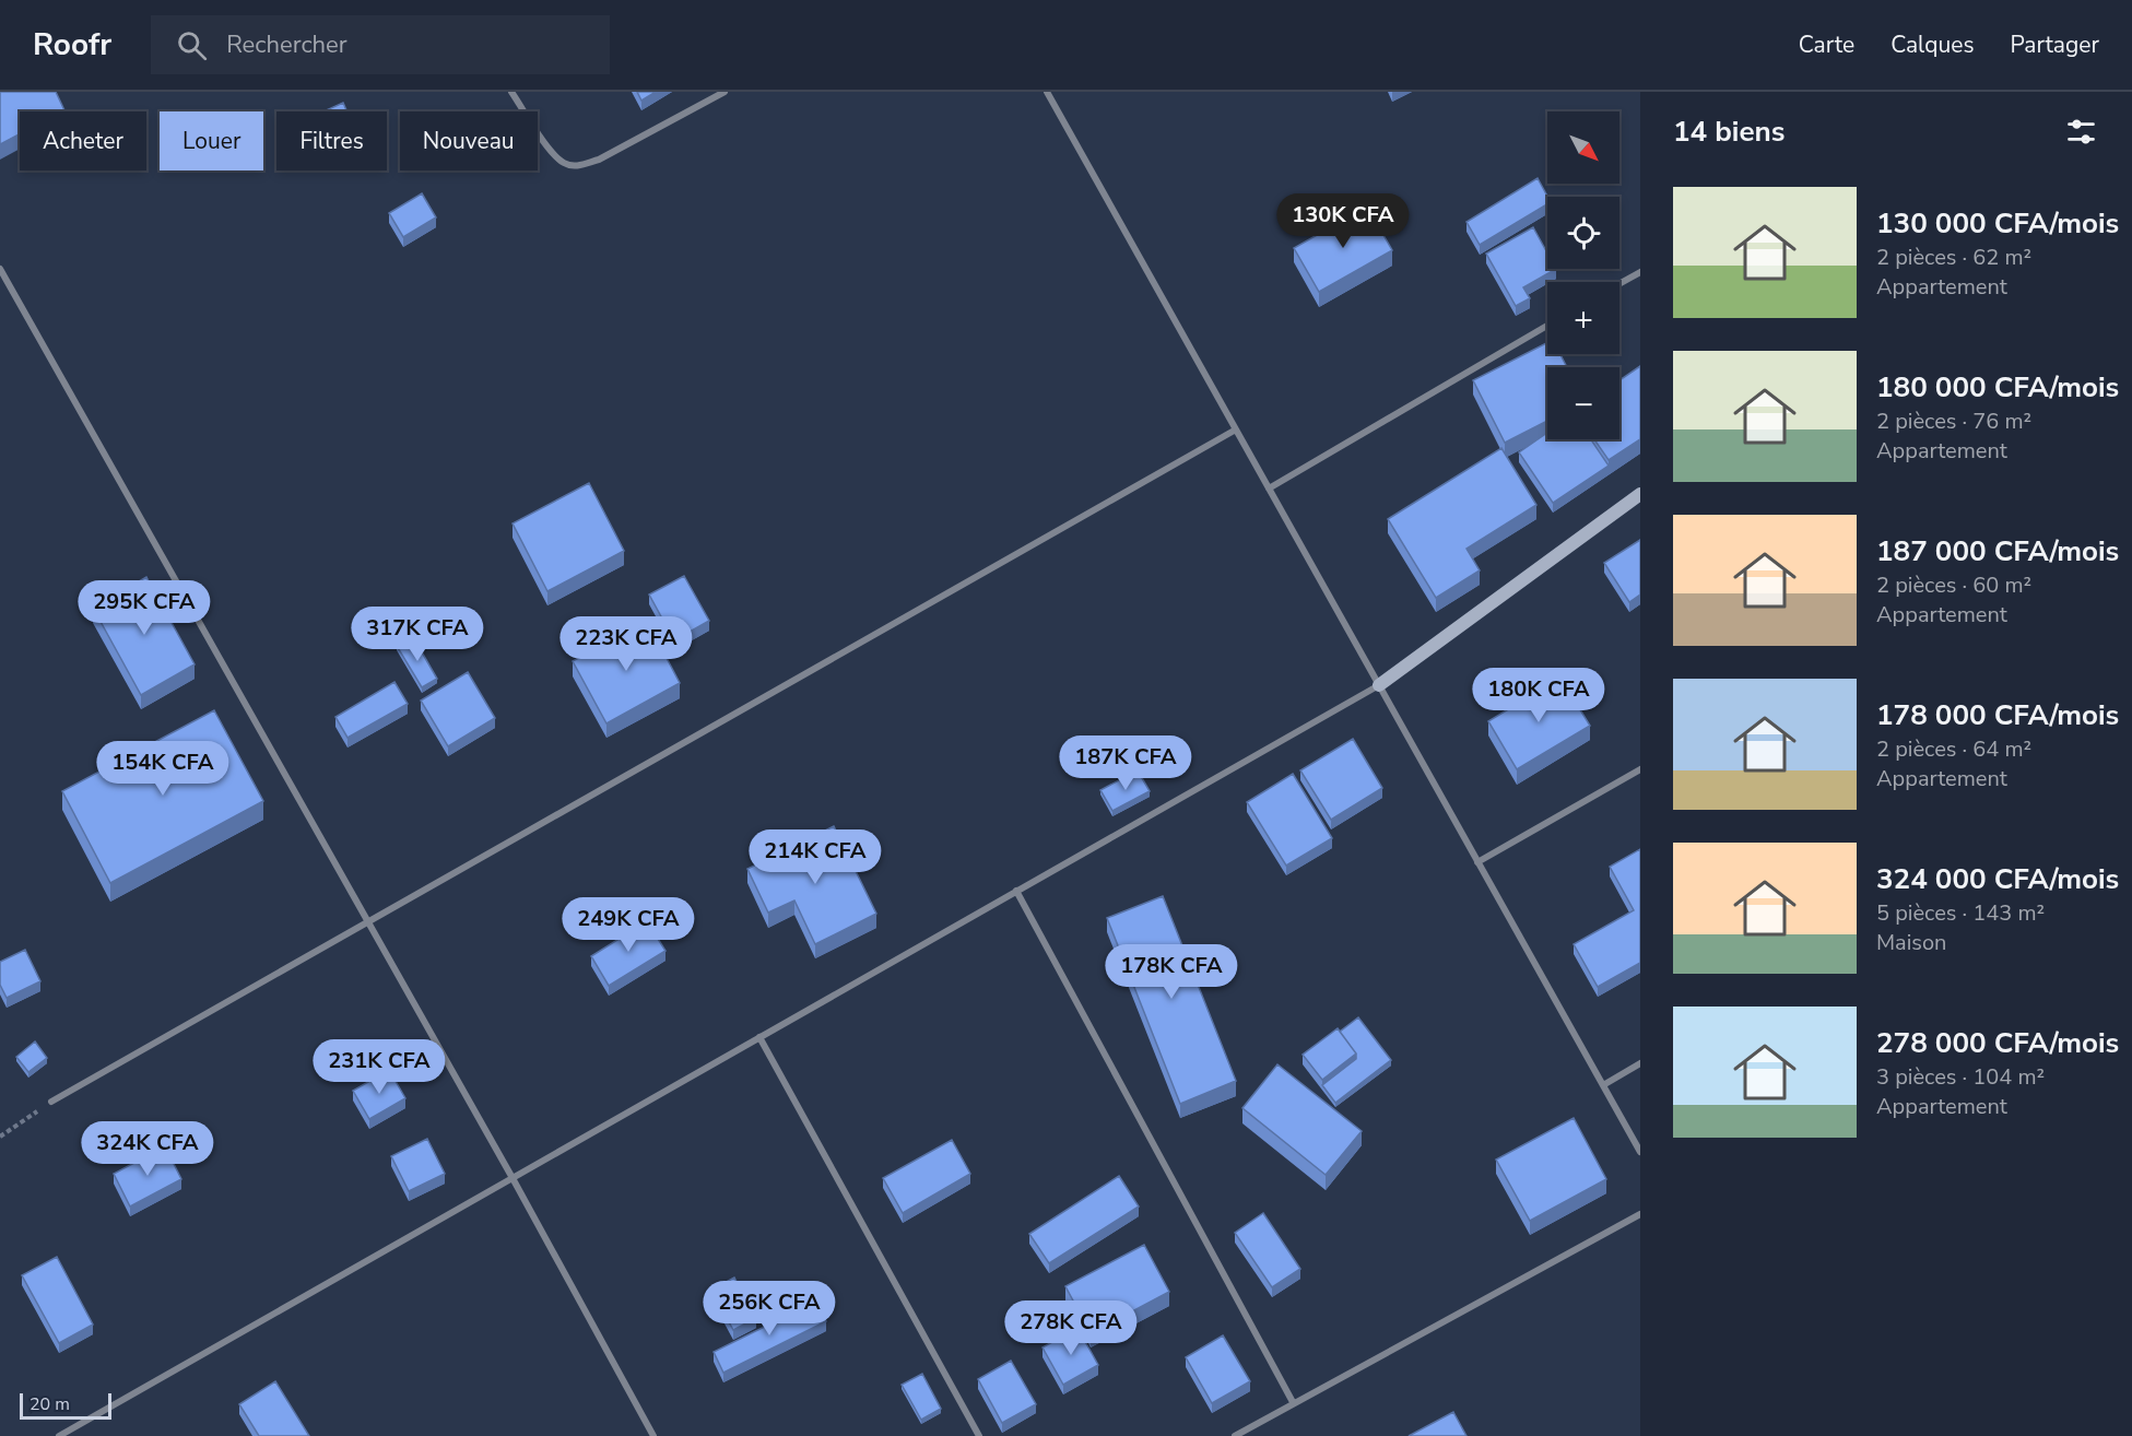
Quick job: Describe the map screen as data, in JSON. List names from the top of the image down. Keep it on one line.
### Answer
{"scale_bar":"20 m","north":"bottom right","page":{"header":"Roofr","search":"Rechercher","nav":["Carte","Calques","Partager"],"heading":"14 biens","map_buttons":["+","−"],"chip":["Acheter","Louer","Filtres","Nouveau"],"list":[{"name":"130 000 CFA/mois","note":"2 pièces · 62 m² · Appartement"},{"name":"180 000 CFA/mois","note":"2 pièces · 76 m² · Appartement"},{"name":"187 000 CFA/mois","note":"2 pièces · 60 m² · Appartement"},{"name":"178 000 CFA/mois","note":"2 pièces · 64 m² · Appartement"},{"name":"324 000 CFA/mois","note":"5 pièces · 143 m² · Maison"},{"name":"278 000 CFA/mois","note":"3 pièces · 104 m² · Appartement"}],"price":["130K CFA","295K CFA","317K CFA","223K CFA","180K CFA","187K CFA","154K CFA","214K CFA","249K CFA","178K CFA","231K CFA","324K CFA","256K CFA","278K CFA"],"scale":"20 m"}}
